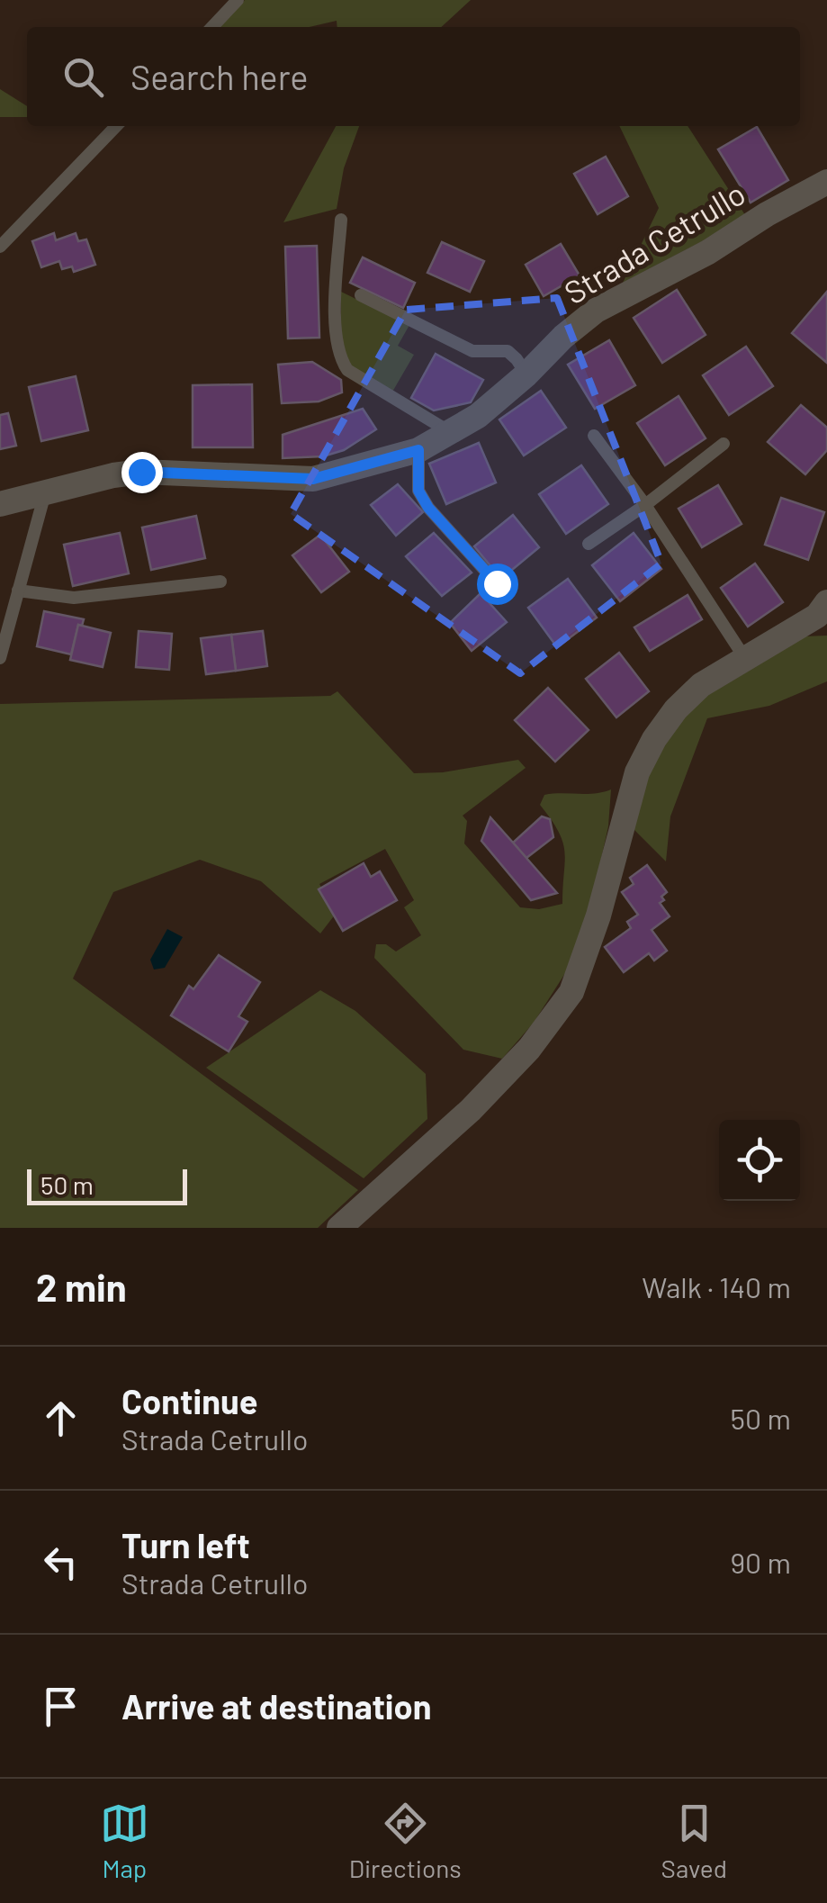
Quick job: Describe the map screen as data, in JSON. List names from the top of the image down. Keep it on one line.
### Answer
{"streets":{"street":["Strada Cetrullo"]},"scale_bar":"50 m","page":{"search":"Search here","scale":"50 m","heading":["2 min","Walk · 140 m"],"list":[["Continue","Strada Cetrullo","50 m"],["Turn left","Strada Cetrullo","90 m"],"Arrive at destination"],"nav":["Map","Directions","Saved"]}}
